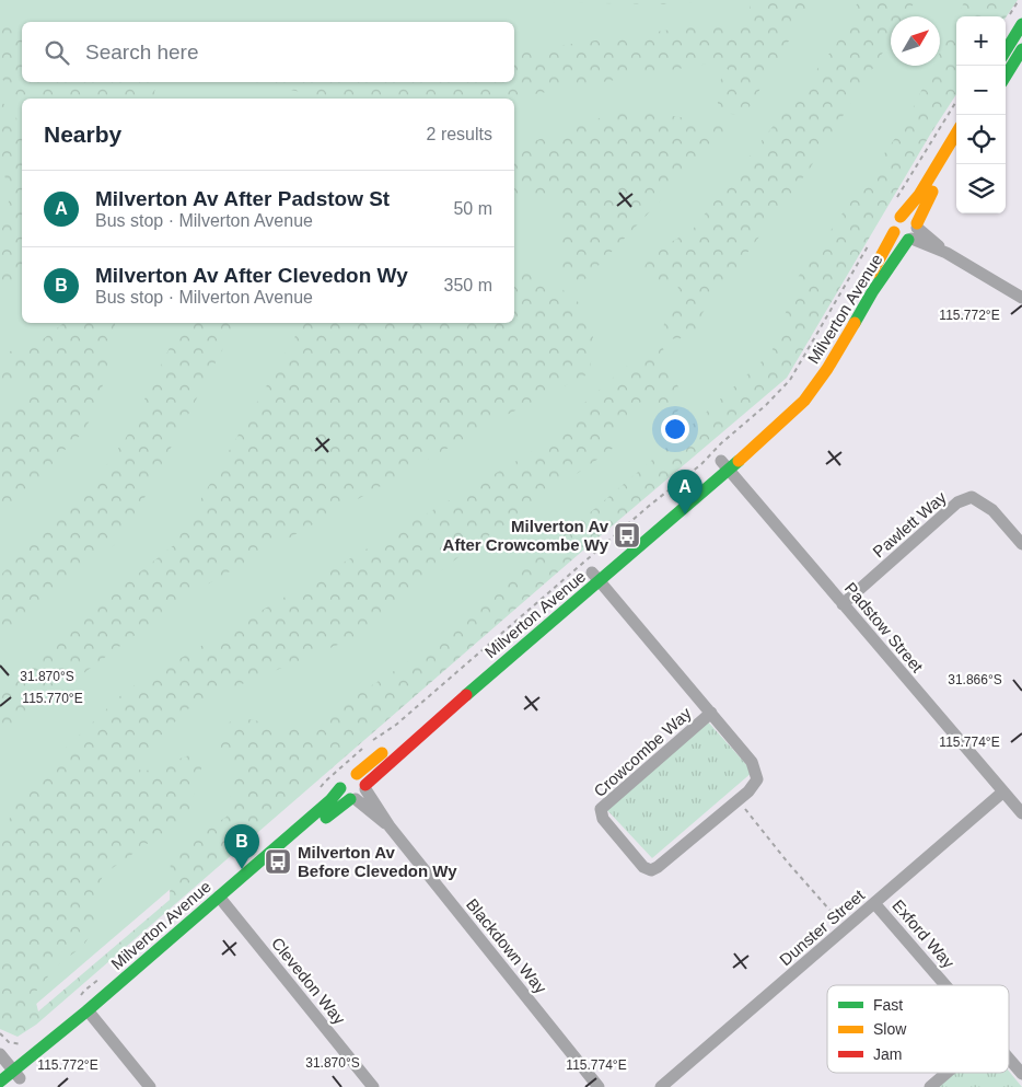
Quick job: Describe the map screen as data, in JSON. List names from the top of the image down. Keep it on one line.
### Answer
{"streets":{"street":["Milverton Avenue","Pawlett Way","Padstow Street","Crowcombe Way","Dunster Street","Exford Way","Blackdown Way","Clevedon Way"]},"crossings":[["Milverton Avenue","Padstow Street"],["Milverton Avenue","Crowcombe Way"],["Milverton Avenue","Blackdown Way"],["Milverton Avenue","Clevedon Way"],["Pawlett Way","Padstow Street"],["Padstow Street","Dunster Street"],["Dunster Street","Exford Way"]],"places":{"bus stop":["Milverton Av After Crowcombe Wy","Milverton Av Before Clevedon Wy"]},"legend":["Fast","Slow","Jam"],"north":"top right","page":{"map_buttons":["+","−"],"search":"Search here","heading":["Nearby","2 results"],"list":[{"mark":"A","name":"Milverton Av After Padstow St","note":"Bus stop · Milverton Avenue","value":"50 m"},{"mark":"B","name":"Milverton Av After Clevedon Wy","note":"Bus stop · Milverton Avenue","value":"350 m"}],"pins":["A","B"]},"coordinates":["115.772°E","31.870°S","31.866°S","115.770°E","115.774°E"]}
